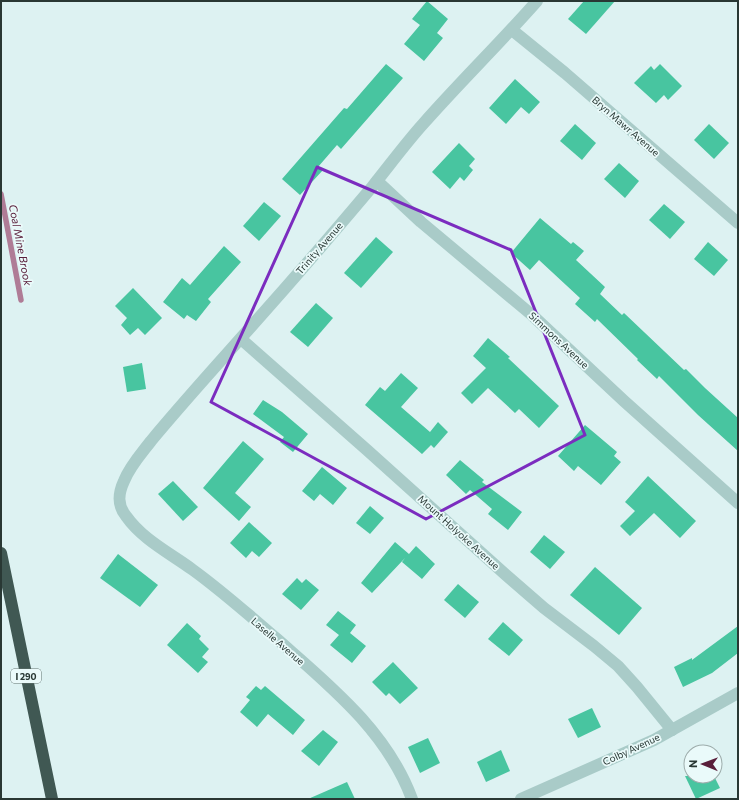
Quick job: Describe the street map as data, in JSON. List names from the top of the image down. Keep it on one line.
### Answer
{"streets":{"highway":["I 290"],"street":["Bryn Mawr Avenue","Trinity Avenue","Simmons Avenue","Mount Holyoke Avenue","Laselle Avenue","Colby Avenue"]},"crossings":[["Bryn Mawr Avenue","Trinity Avenue"],["Trinity Avenue","Simmons Avenue"],["Trinity Avenue","Mount Holyoke Avenue"],["Trinity Avenue","Laselle Avenue"],["Mount Holyoke Avenue","Colby Avenue"]],"water":["Coal Mine Brook"],"north":"left"}
